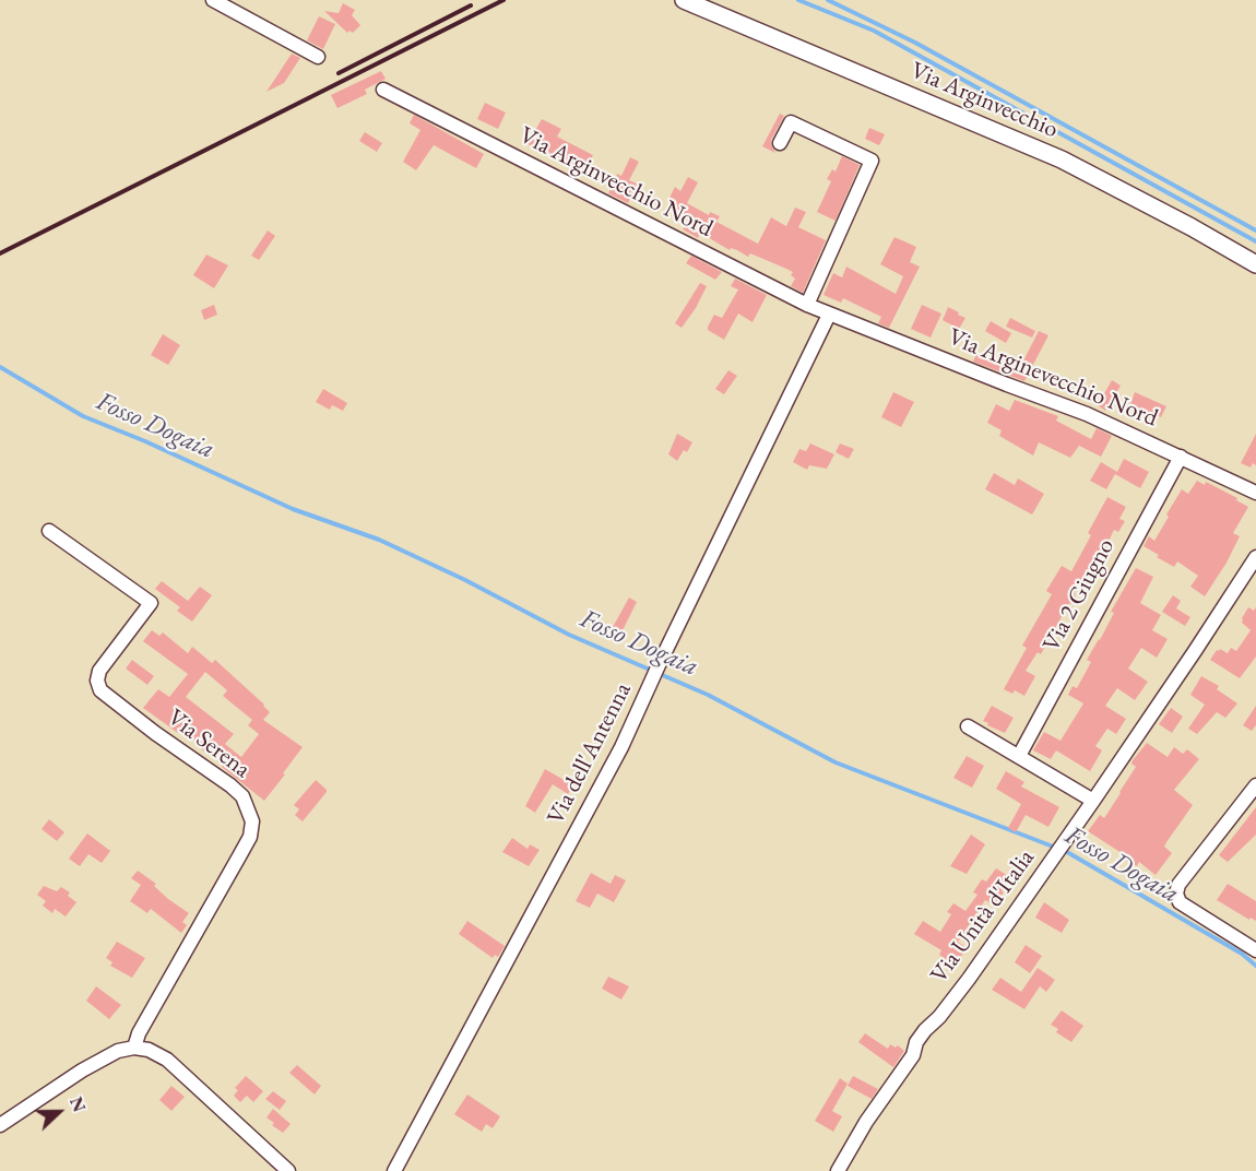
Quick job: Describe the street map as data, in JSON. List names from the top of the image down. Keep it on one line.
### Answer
{"streets":{"main road":["Via Arginvecchio"],"street":["Via Arginvecchio Nord","Via Arginevecchio Nord","Via 2 Giugno","Via Serena","Via dell'Antenna","Via Unità d'Italia"]},"crossings":[["Via Arginvecchio Nord","Via Arginevecchio Nord"],["Via Arginvecchio Nord","Via dell'Antenna"],["Via Arginevecchio Nord","Via 2 Giugno"],["Via Arginevecchio Nord","Via dell'Antenna"]],"water":["Fosso Dogaia"],"north":"right"}
